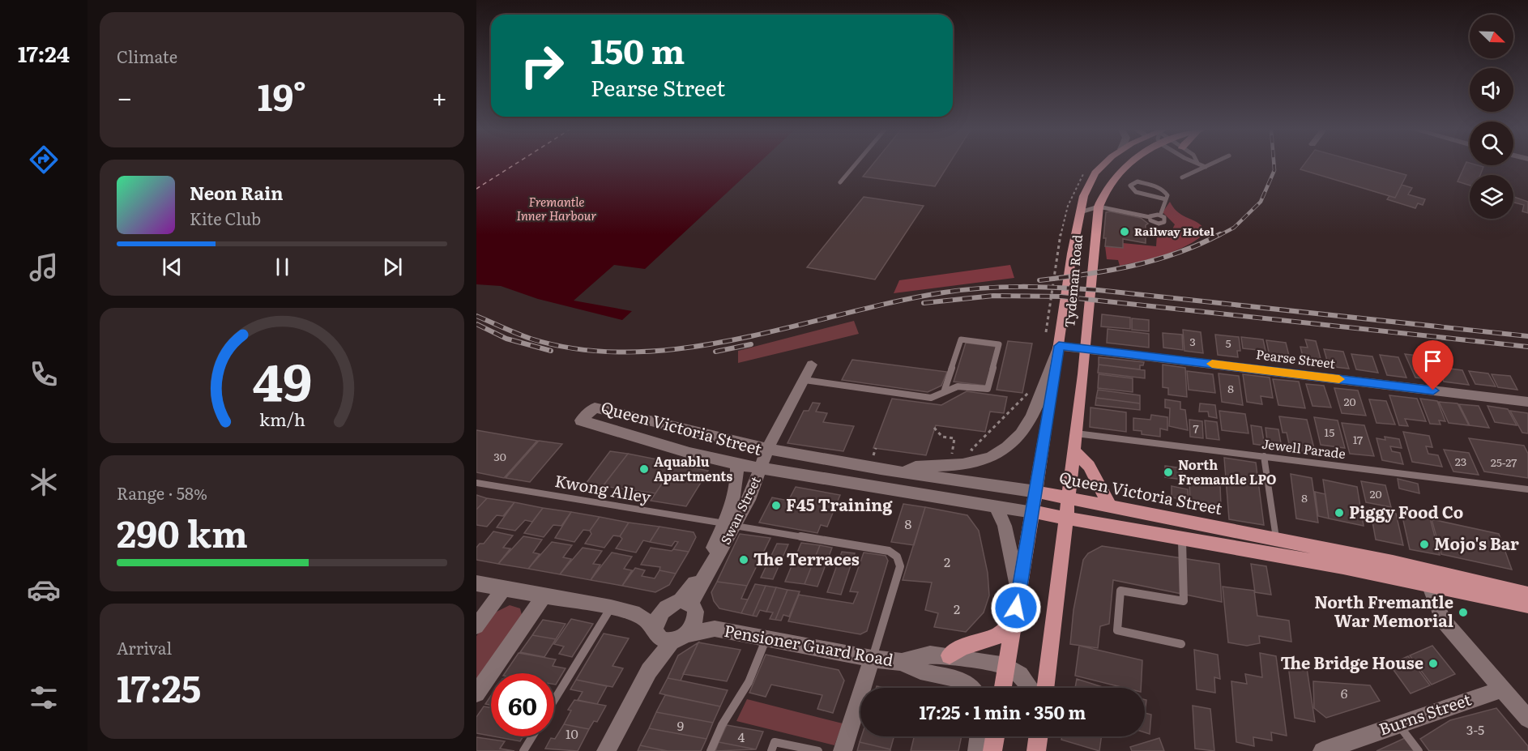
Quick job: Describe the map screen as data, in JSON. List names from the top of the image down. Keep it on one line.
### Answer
{"streets":{"main road":["Tydeman Road","Queen Victoria Street"],"street":["Pearse Street","Swan Street","Pensioner Guard Road","Burns Street"],"lane":["Jewell Parade","Kwong Alley"]},"crossings":[["Tydeman Road","Pearse Street"],["Tydeman Road","Queen Victoria Street"],["Tydeman Road","Jewell Parade"],["Tydeman Road","Pensioner Guard Road"],["Queen Victoria Street","Swan Street"],["Kwong Alley","Swan Street"],["Kwong Alley","Pensioner Guard Road"],["Swan Street","Pensioner Guard Road"]],"water":["Fremantle Inner Harbour"],"places":["Railway Hotel","Aquablu Apartments","North Fremantle LPO","F45 Training","Piggy Food Co","Mojo's Bar","The Terraces","North Fremantle War Memorial","The Bridge House"],"house_numbers":["3","5","8","20","7","15","17","30","23","25-27","20","8","8","2","2","6","9","3-5","10","4"],"north":"bottom right","page":{"tabs":"17:24","tile":["Climate",["Range · 58%","290 km"],["Arrival","17:25"]],"turn":["150 m","Pearse Street"],"heat":["−","19°","+"],"song":["Neon Rain","Kite Club"],"limit":"60","trip":"17:25 · 1 min · 350 m","gauge":["49","km/h"]}}
